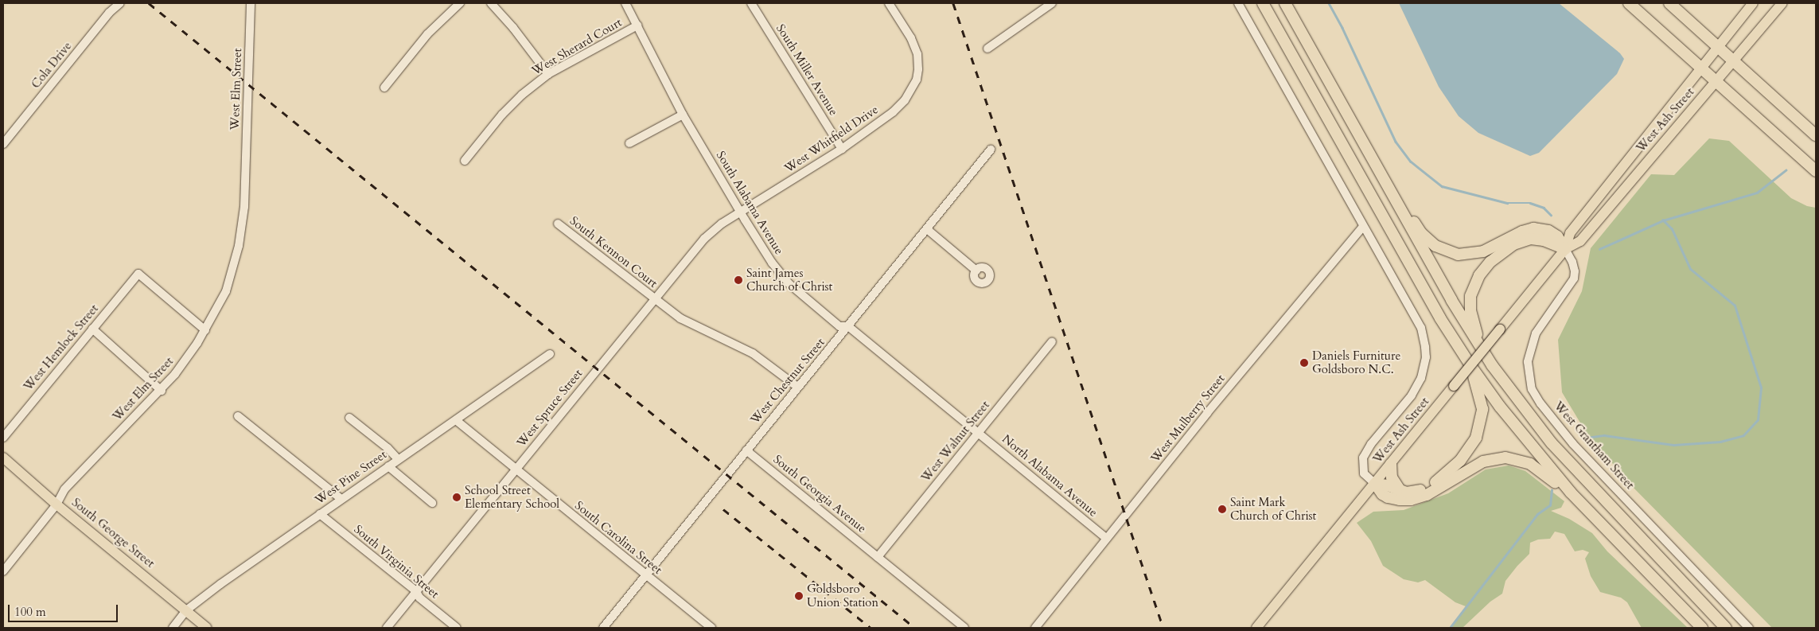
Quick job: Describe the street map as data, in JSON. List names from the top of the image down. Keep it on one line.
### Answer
{"streets":{"main road":["West Ash Street","South George Street"],"street":["West Sherard Court","Cola Drive","South Miller Avenue","West Elm Street","West Whitfield Drive","South Alabama Avenue","South Kennon Court","West Hemlock Street","West Chestnut Street","West Spruce Street","West Mulberry Street","West Walnut Street","West Grantham Street","North Alabama Avenue","West Pine Street","South Georgia Avenue","South Carolina Street","South Virginia Street"]},"crossings":[["West Sherard Court","South Alabama Avenue"],["South Miller Avenue","West Whitfield Drive"],["West Elm Street","West Hemlock Street"],["West Elm Street","South George Street"],["West Ash Street","West Grantham Street"],["West Whitfield Drive","South Alabama Avenue"],["West Whitfield Drive","West Spruce Street"],["South Alabama Avenue","West Chestnut Street"],["South Alabama Avenue","West Spruce Street"],["South Alabama Avenue","West Walnut Street"],["South Alabama Avenue","North Alabama Avenue"],["South Kennon Court","West Chestnut Street"],["South Kennon Court","West Spruce Street"],["West Chestnut Street","South Georgia Avenue"],["West Chestnut Street","South Carolina Street"],["West Spruce Street","South Carolina Street"],["West Spruce Street","South Virginia Street"],["West Mulberry Street","North Alabama Avenue"],["West Walnut Street","North Alabama Avenue"],["West Walnut Street","South Georgia Avenue"],["West Pine Street","South George Street"],["West Pine Street","South Carolina Street"],["West Pine Street","South Virginia Street"]],"places":["Saint James Church of Christ","Daniels Furniture Goldsboro N.C.","School Street Elementary School","Saint Mark Church of Christ","Goldsboro Union Station"],"scale_bar":"100 m"}
